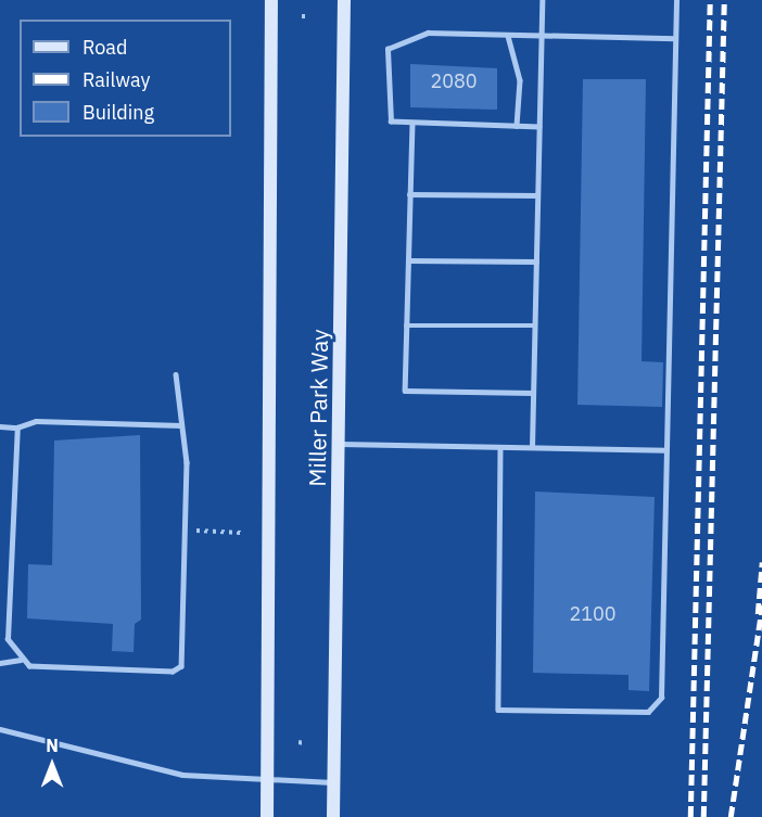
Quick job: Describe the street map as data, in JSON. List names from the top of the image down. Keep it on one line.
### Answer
{"streets":{"main road":["Miller Park Way"]},"house_numbers":["2080","2100"],"legend":["Road","Railway","Building"],"north":"top"}
